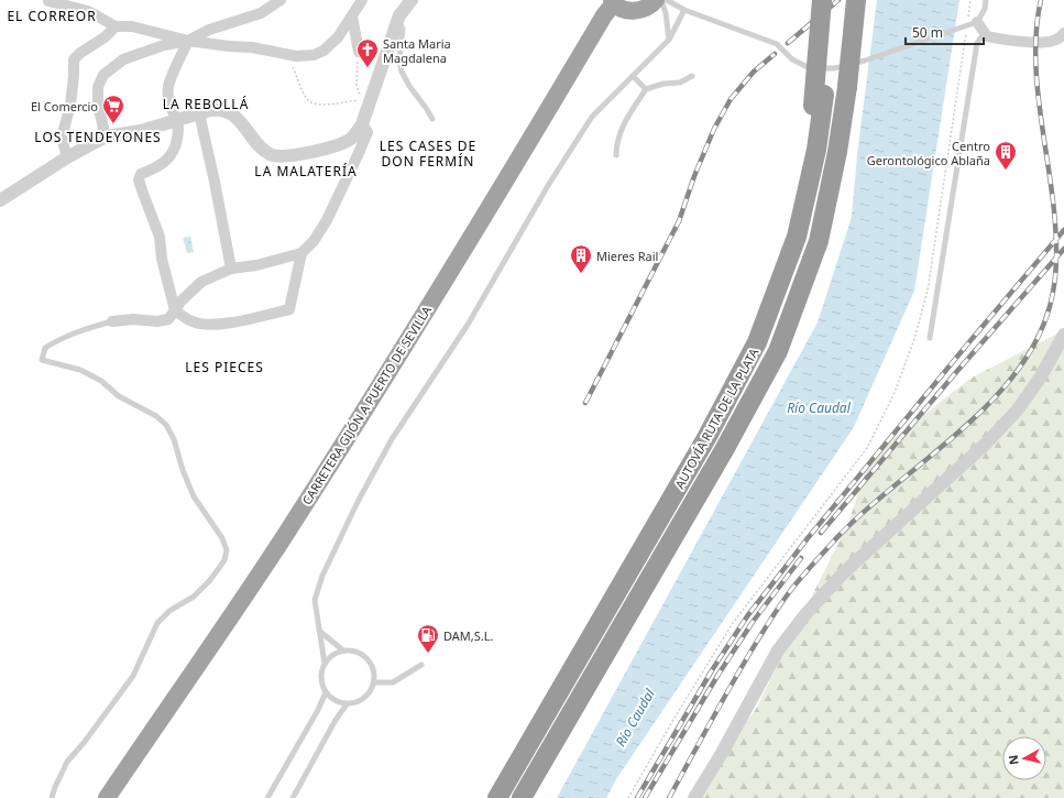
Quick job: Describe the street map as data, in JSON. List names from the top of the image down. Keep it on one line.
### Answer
{"streets":{"highway":["CARRETERA GIJÓN A PUERTO DE SEVILLA","AUTOVÍA RUTA DE LA PLATA"]},"districts":["EL CORREOR","LA REBOLLÁ","LOS TENDEYONES","LES CASES DE DON FERMÍN","LA MALATERÍA","LES PIECES"],"water":["Río Caudal"],"places":{"church":["Santa Maria Magdalena"],"supermarket":["El Comercio"],"building":["Centro Gerontológico Ablaña","Mieres Rail"],"fuel station":["DAM,S.L."]},"scale_bar":"50 m","north":"left"}
